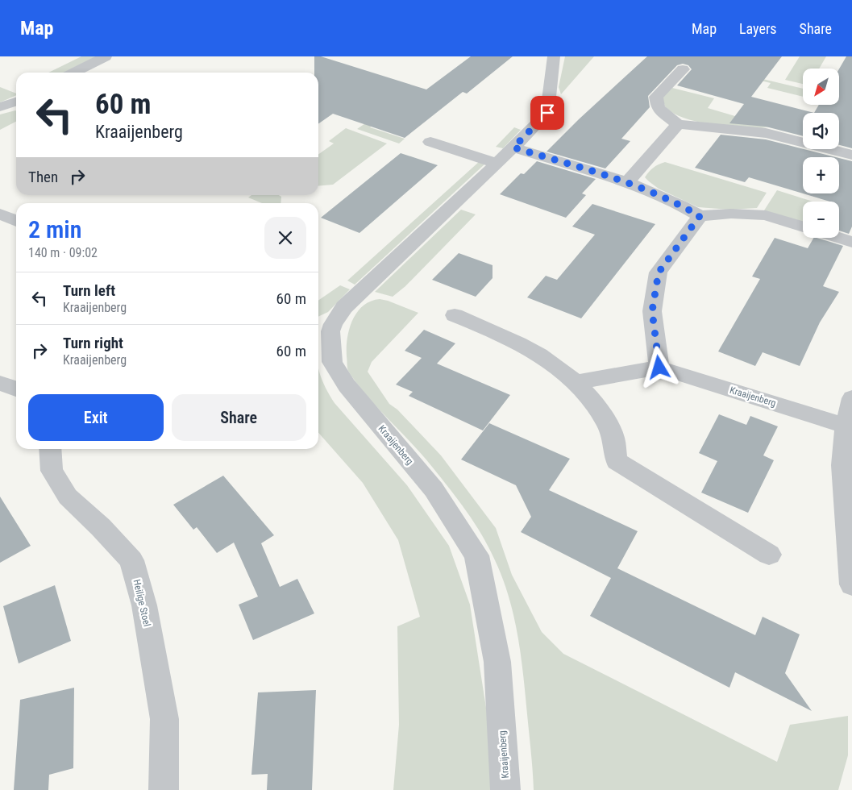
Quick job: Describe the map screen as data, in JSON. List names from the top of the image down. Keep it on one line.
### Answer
{"streets":{"street":["Kraaijenberg","Heilige Stoel"]},"north":"bottom left","page":{"header":"Map","nav":["Map","Layers","Share"],"map_buttons":["+","−"],"turn":["60 m","Kraaijenberg"],"then":"Then","heading":["2 min","140 m · 09:02"],"list":[{"name":"Turn left","note":"Kraaijenberg","value":"60 m"},{"name":"Turn right","note":"Kraaijenberg","value":"60 m"}],"buttons":["Exit","Share"]}}
